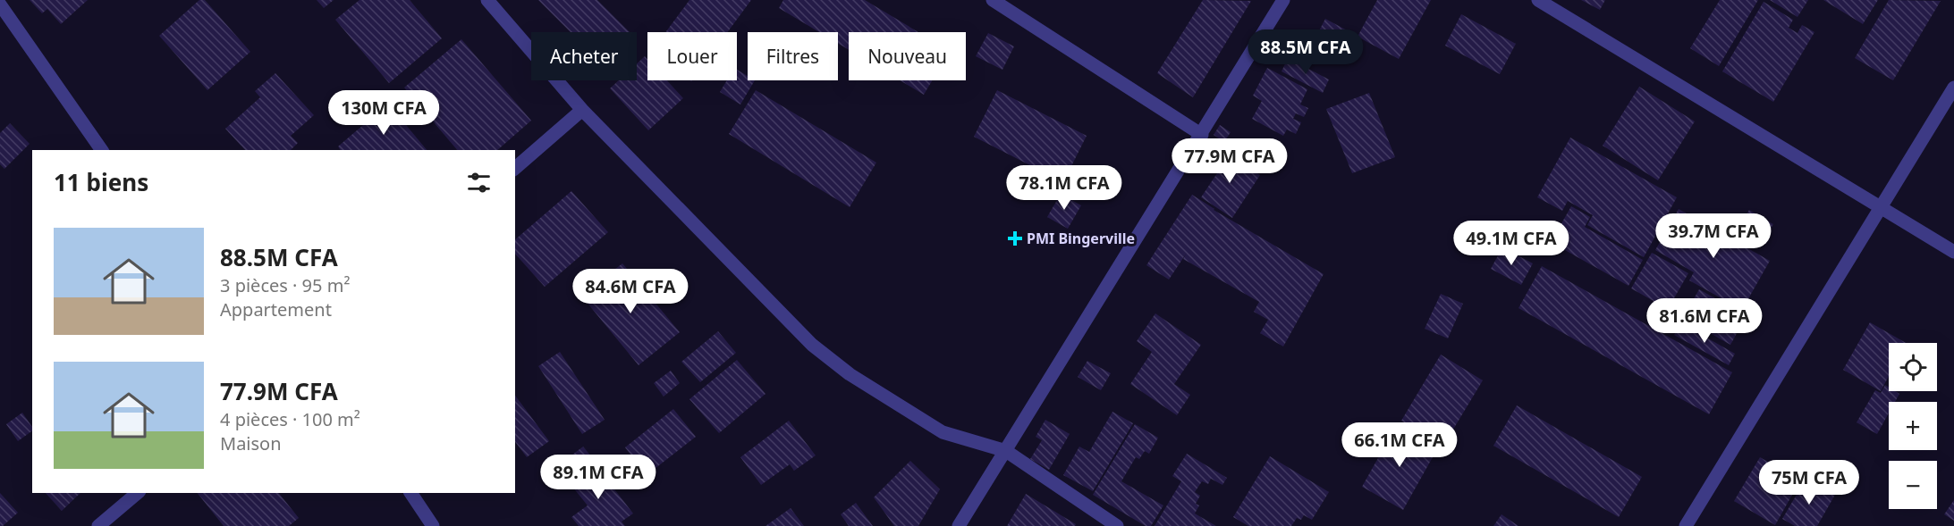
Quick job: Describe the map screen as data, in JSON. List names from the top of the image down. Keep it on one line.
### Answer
{"places":{"health":["PMI Bingerville"]},"page":{"price":["88.5M CFA","130M CFA","77.9M CFA","78.1M CFA","39.7M CFA","49.1M CFA","84.6M CFA","81.6M CFA","66.1M CFA","89.1M CFA","75M CFA"],"chip":["Acheter","Louer","Filtres","Nouveau"],"heading":"11 biens","list":[{"name":"88.5M CFA","note":"3 pièces · 95 m² · Appartement"},{"name":"77.9M CFA","note":"4 pièces · 100 m² · Maison"}],"map_buttons":["+","−"]}}
